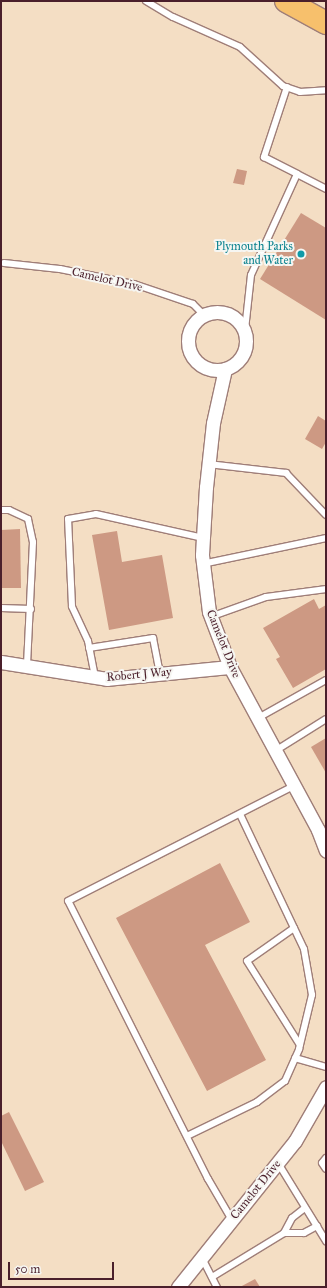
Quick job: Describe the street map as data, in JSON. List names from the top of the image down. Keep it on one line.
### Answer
{"streets":{"street":["Camelot Drive","Robert J Way"]},"crossings":[["Camelot Drive","Robert J Way"]],"places":["Plymouth Parks and Water"],"scale_bar":"50 m"}
